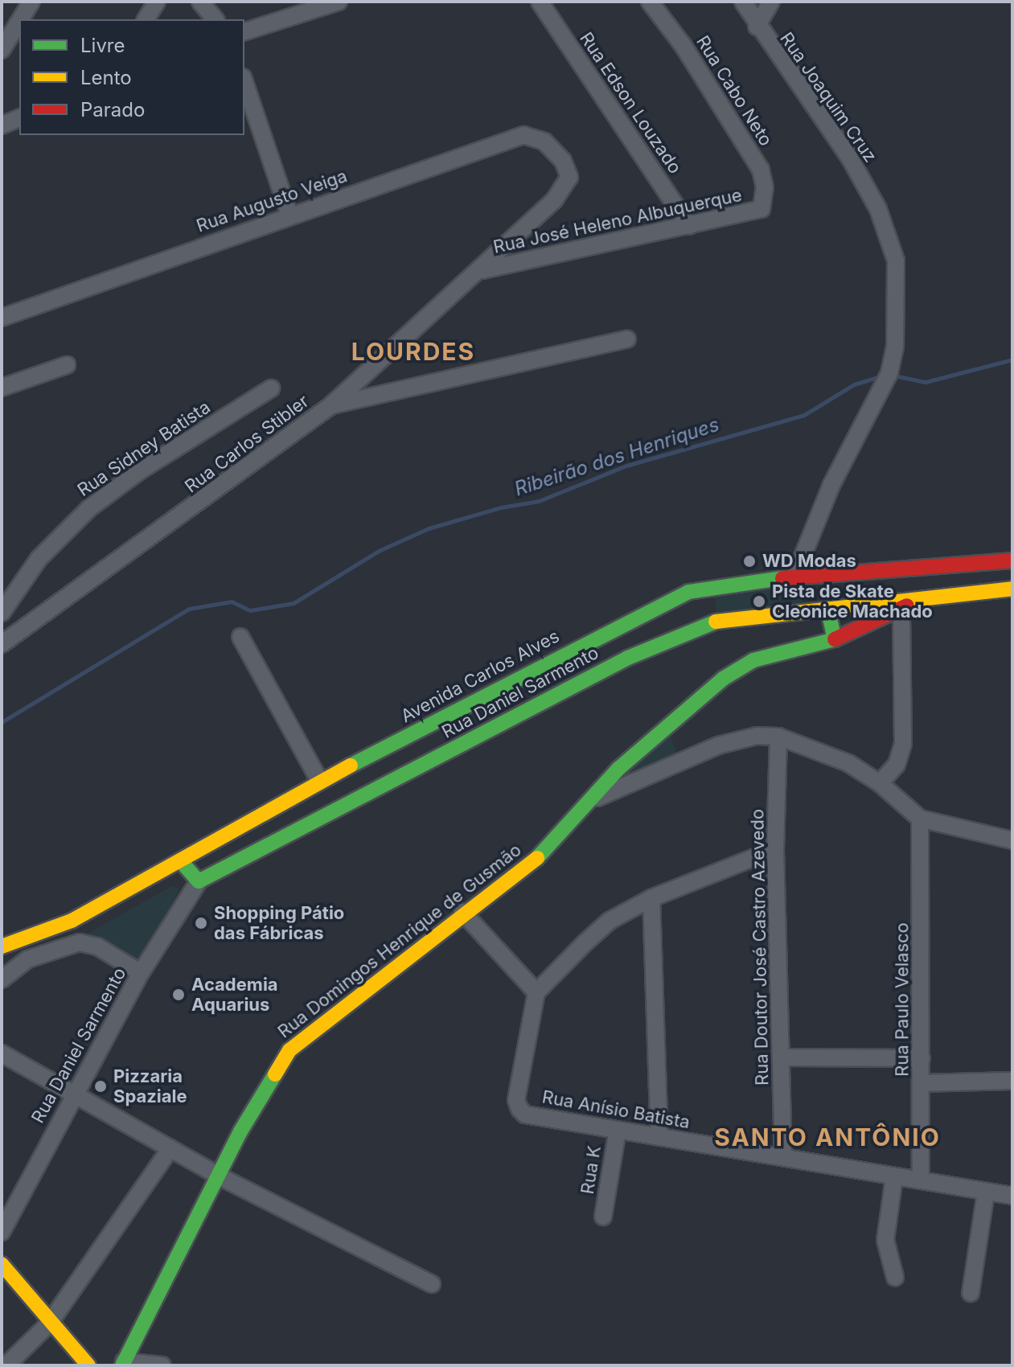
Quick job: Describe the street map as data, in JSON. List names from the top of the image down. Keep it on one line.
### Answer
{"streets":{"street":["Rua Cabo Neto","Rua Joaquim Cruz","Rua Edson Louzado","Rua Augusto Veiga","Rua José Heleno Albuquerque","Rua Carlos Stibler","Rua Sidney Batista","Avenida Carlos Alves","Rua Daniel Sarmento","Rua Domingos Henrique de Gusmão","Rua Doutor José Castro Azevedo","Rua Paulo Velasco","Rua Anísio Batista","Rua K"]},"crossings":[["Rua Cabo Neto","Rua José Heleno Albuquerque"],["Rua Joaquim Cruz","Avenida Carlos Alves"],["Rua Edson Louzado","Rua José Heleno Albuquerque"],["Rua Augusto Veiga","Rua José Heleno Albuquerque"],["Rua Daniel Sarmento","Rua Domingos Henrique de Gusmão"],["Rua Doutor José Castro Azevedo","Rua Anísio Batista"],["Rua Paulo Velasco","Rua Anísio Batista"],["Rua Anísio Batista","Rua K"]],"districts":["LOURDES","SANTO ANTÔNIO"],"water":["Ribeirão dos Henriques"],"places":["WD Modas","Pista de Skate Cleonice Machado","Shopping Pátio das Fábricas","Academia Aquarius","Pizzaria Spaziale"],"legend":["Livre","Lento","Parado"]}
